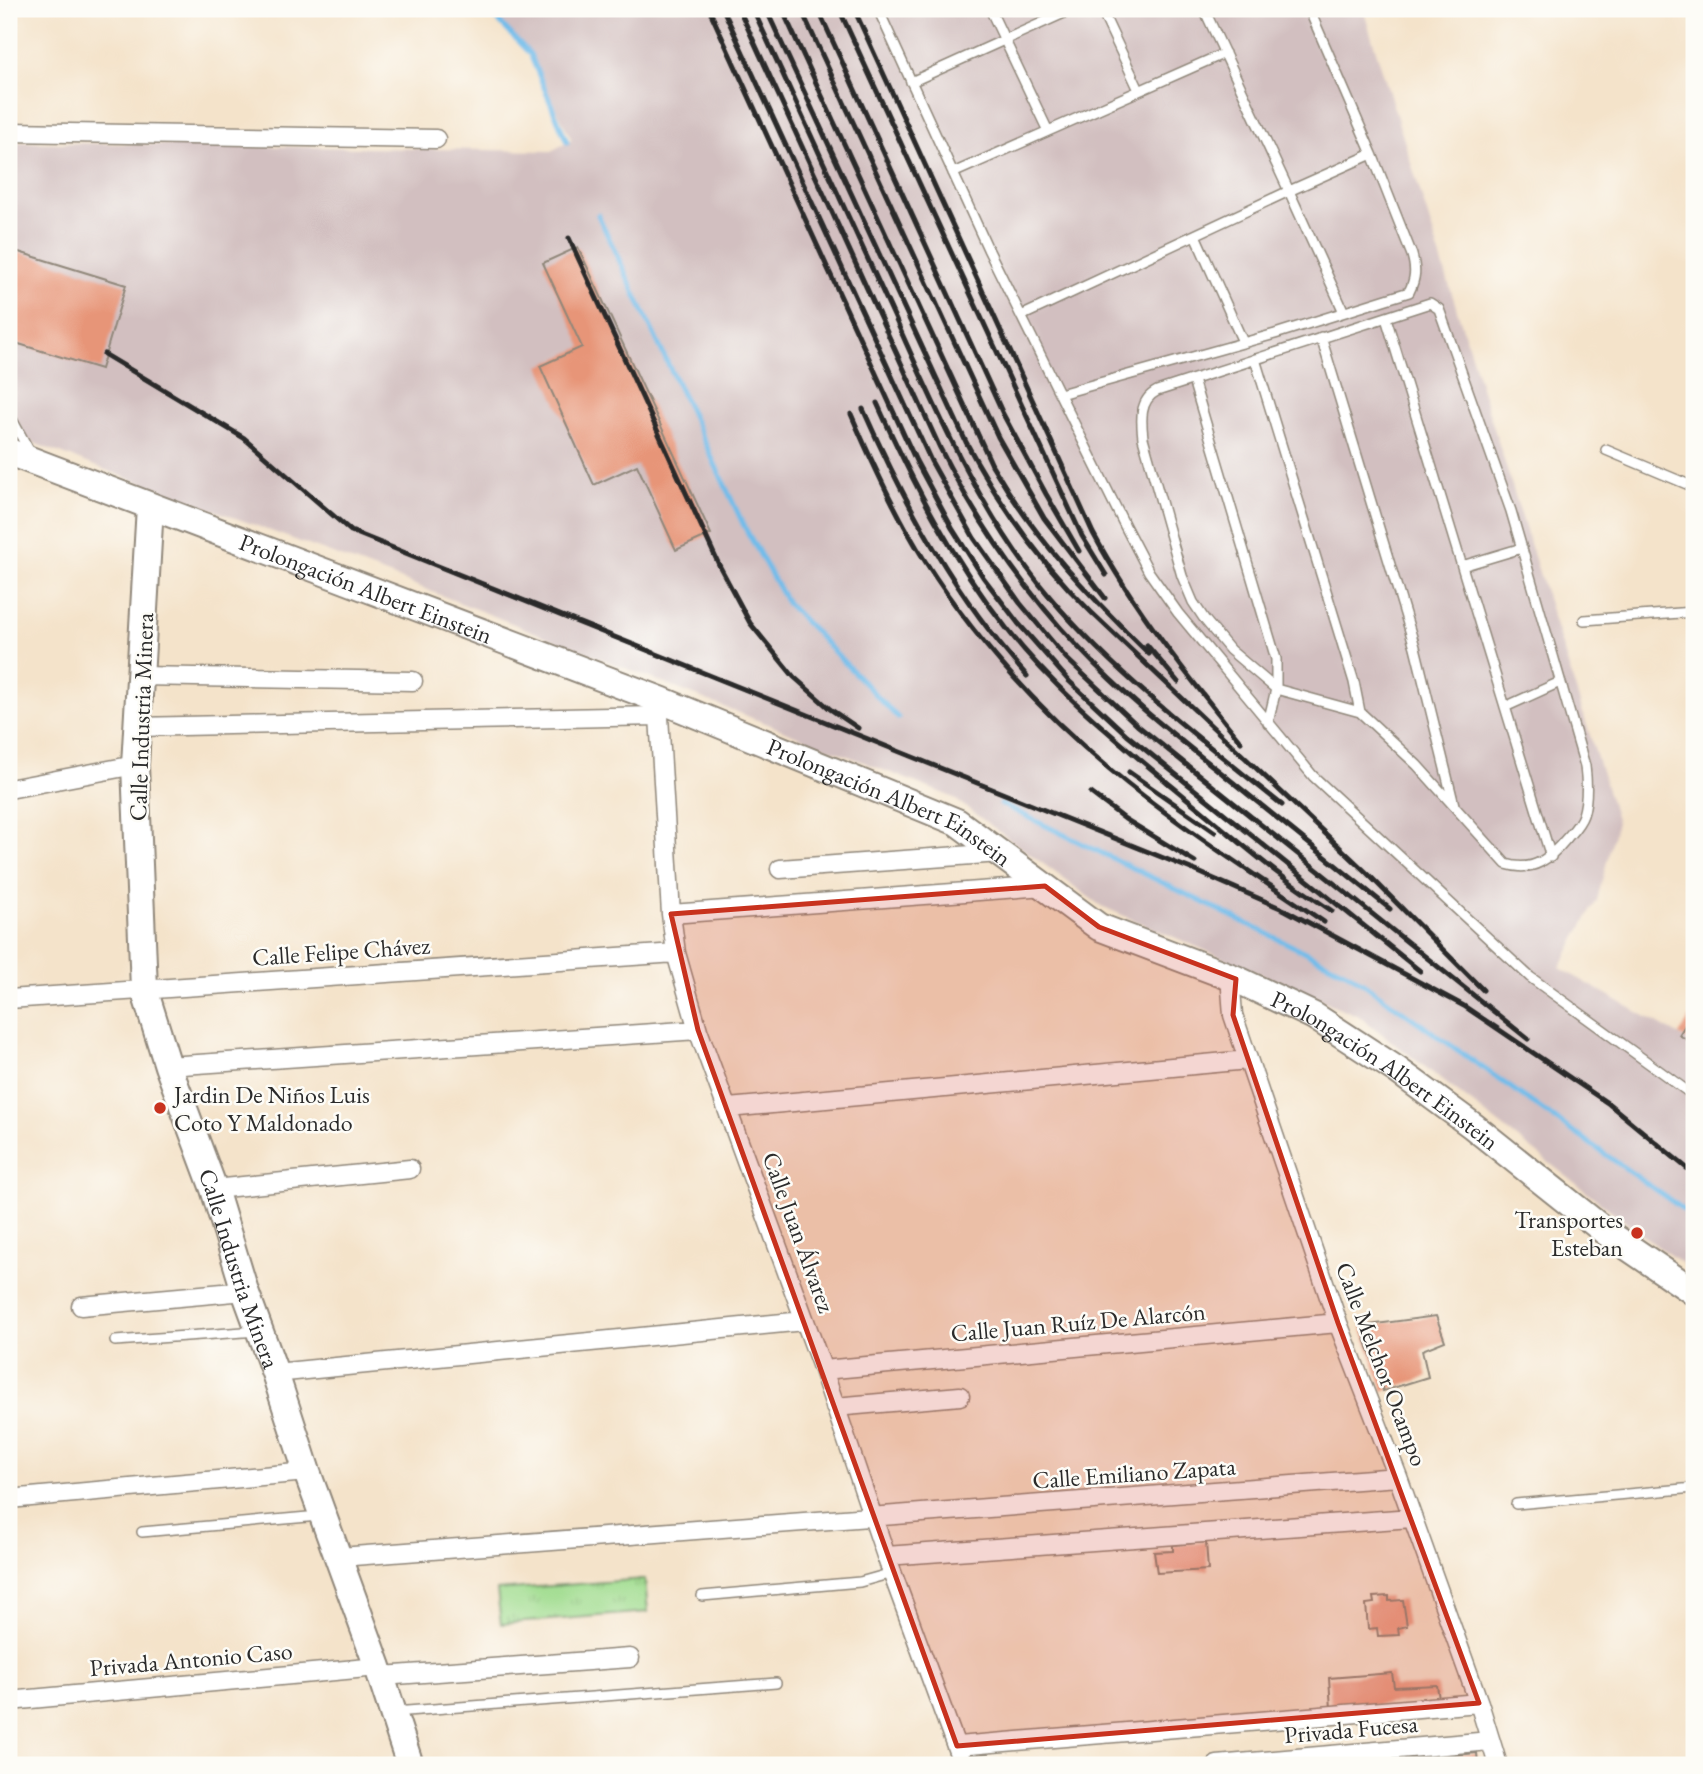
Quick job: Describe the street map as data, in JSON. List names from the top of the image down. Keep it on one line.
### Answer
{"streets":{"main road":["Prolongación Albert Einstein","Calle Industria Minera"],"street":["Calle Felipe Chávez","Calle Juan Álvarez","Calle Juan Ruíz De Alarcón","Calle Melchor Ocampo","Calle Emiliano Zapata","Privada Antonio Caso","Privada Fucesa"]},"crossings":[["Prolongación Albert Einstein","Calle Industria Minera"],["Prolongación Albert Einstein","Calle Juan Álvarez"],["Prolongación Albert Einstein","Calle Melchor Ocampo"],["Calle Industria Minera","Calle Felipe Chávez"],["Calle Industria Minera","Calle Emiliano Zapata"],["Calle Industria Minera","Privada Antonio Caso"],["Calle Felipe Chávez","Calle Juan Álvarez"],["Calle Juan Álvarez","Calle Juan Ruíz De Alarcón"],["Calle Juan Álvarez","Calle Emiliano Zapata"],["Calle Juan Ruíz De Alarcón","Calle Melchor Ocampo"],["Calle Melchor Ocampo","Calle Emiliano Zapata"],["Calle Melchor Ocampo","Privada Fucesa"]],"places":["Jardin De Niños Luis Coto Y Maldonado","Transportes Esteban"]}
